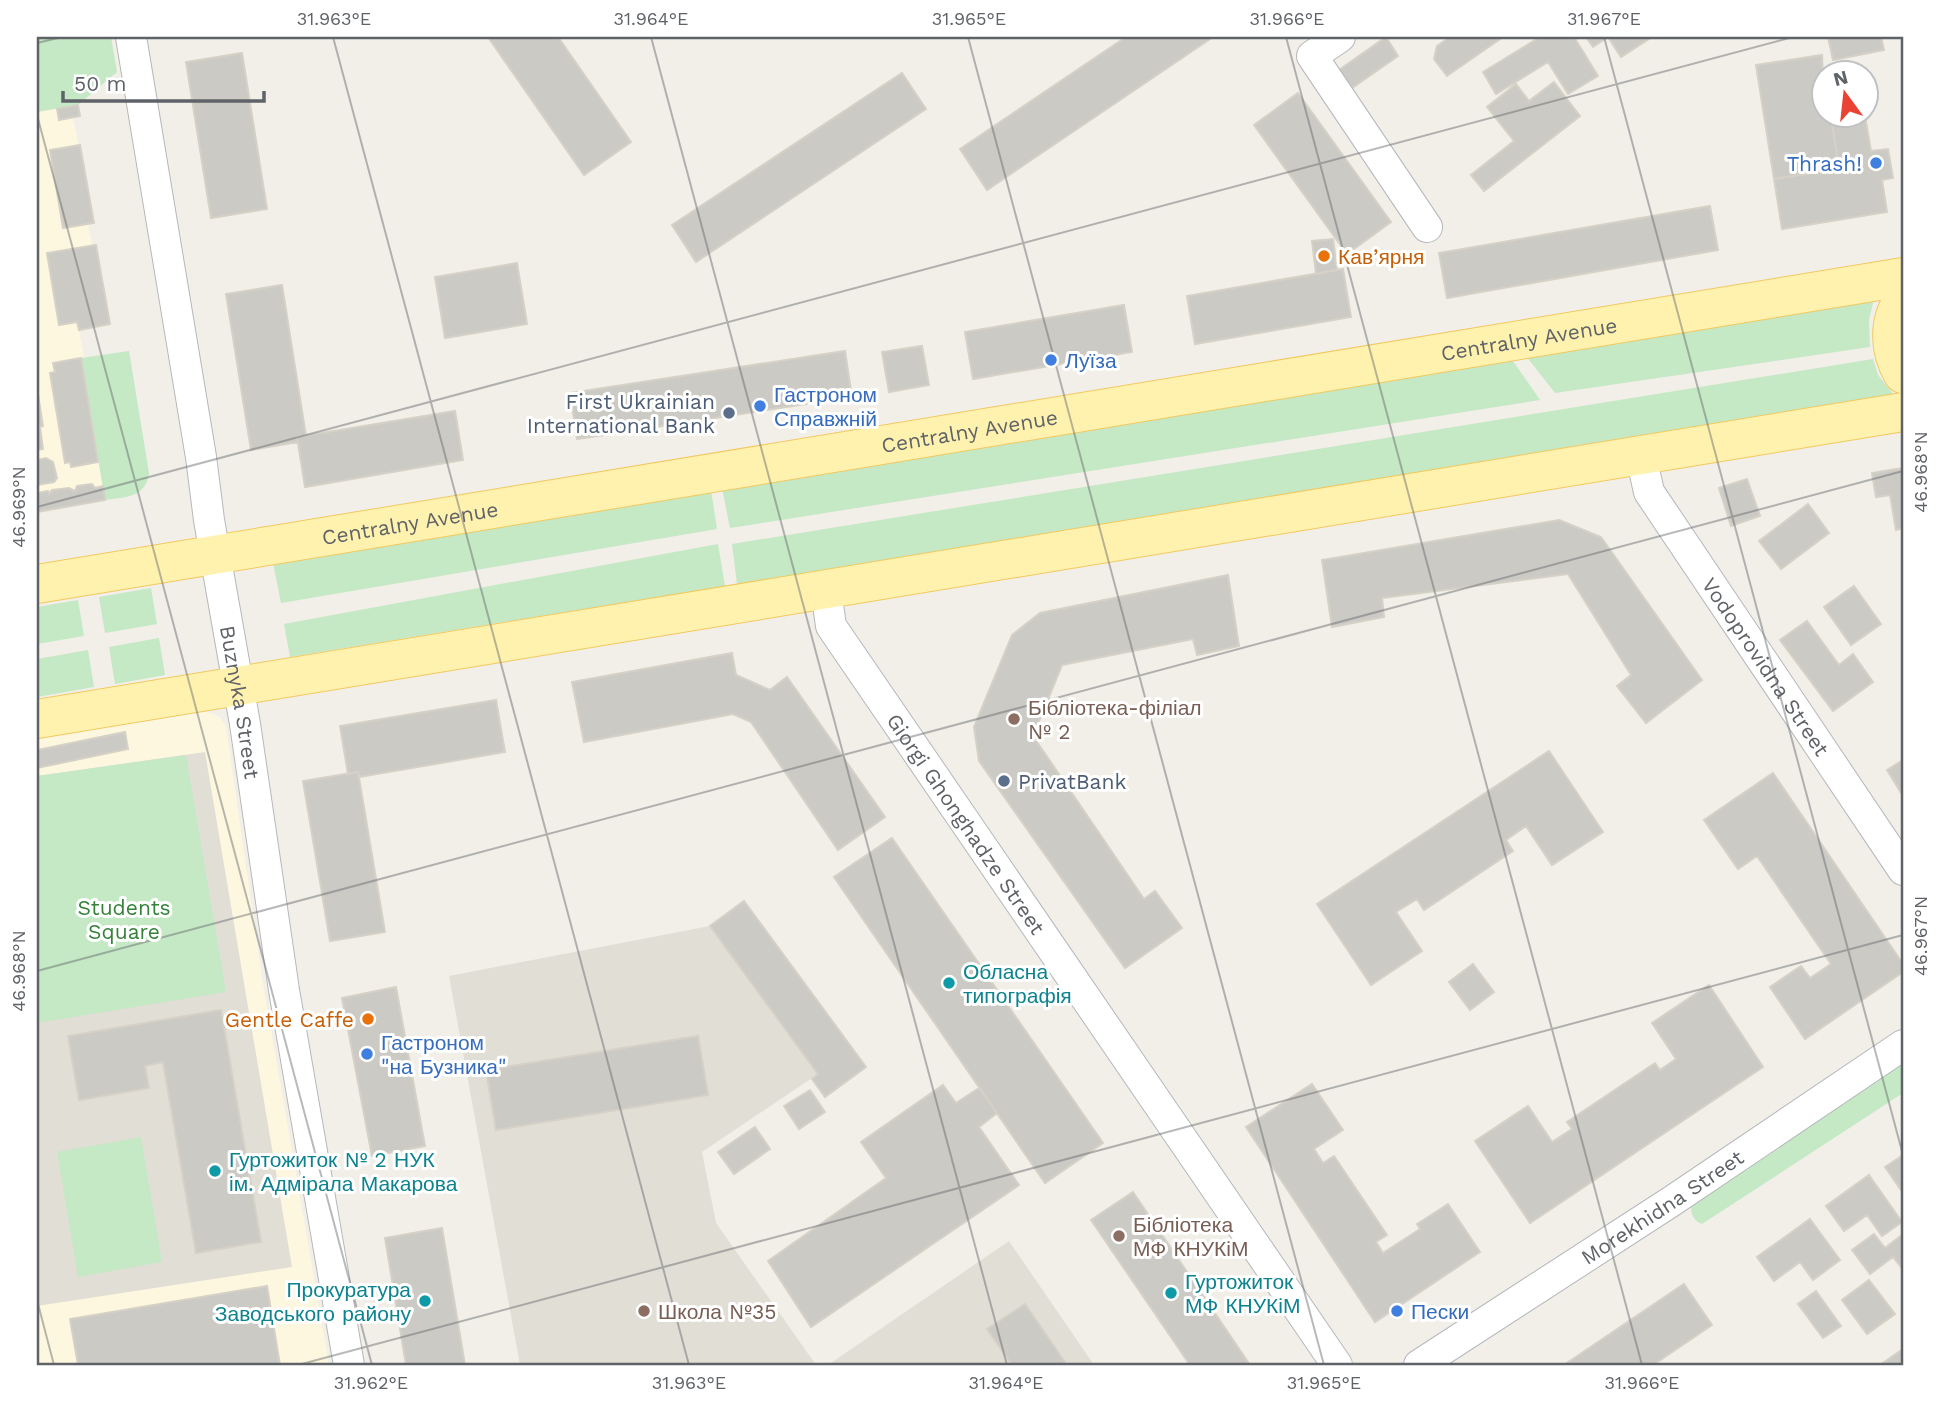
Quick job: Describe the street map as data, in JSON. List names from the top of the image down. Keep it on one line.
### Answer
{"streets":{"main road":["Centralny Avenue"],"street":["Vodoprovidna Street","Buznyka Street","Giorgi Ghonghadze Street","Morekhidna Street"]},"crossings":[["Centralny Avenue","Buznyka Street"]],"parks":["Students Square"],"places":["Thrash!","Кав’ярня","Луїза","Гастроном Справжній","First Ukrainian International Bank","Бібліотека-філіал № 2","PrivatBank","Обласна типографія","Gentle Caffe","Гастроном \"на Бузника\"","Гуртожиток № 2 НУК ім. Адмірала Макарова","Бібліотека МФ КНУКіМ","Гуртожиток МФ КНУКіМ","Прокуратура Заводського району","Школа №35","Пески"],"scale_bar":"50 m","north":"top","coordinates":["31.963°E","31.964°E","31.965°E","31.966°E","31.967°E","46.968°N","46.969°N","46.967°N","31.962°E"]}
